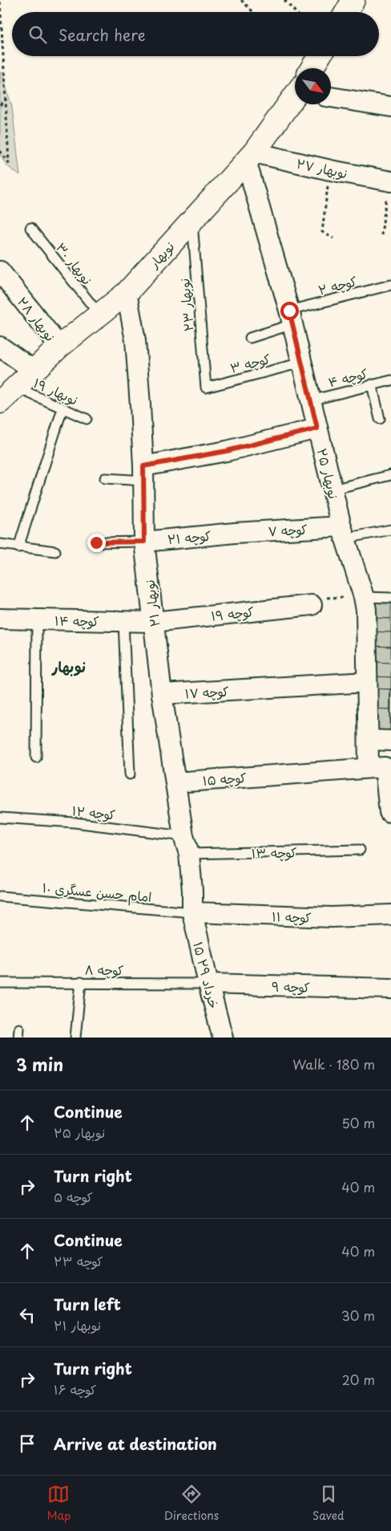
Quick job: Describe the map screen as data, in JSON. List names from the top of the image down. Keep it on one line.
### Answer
{"streets":{"street":["نوبهار ۲۷","نوبهار","نوبهار ۲۸","نوبهار ۲۵","کوچه ۷","کوچه ۲۱","نوبهار ۲۱","کوچه ۱۹","کوچه ۱۴","کوچه ۱۷","کوچه ۱۵","کوچه ۱۱","۱۵ خرداد ۲۹","کوچه ۹"],"lane":["نوبهار ۳۰","کوچه ۲","نوبهار ۲۳","کوچه ۳","کوچه ۴","نوبهار ۱۹","کوچه ۱۲","کوچه ۱۳","امام حسن عسگری ۱۰","کوچه ۸"]},"crossings":[["نوبهار ۲۷","نوبهار"],["نوبهار ۲۷","نوبهار ۲۵"],["نوبهار","نوبهار ۳۰"],["نوبهار","نوبهار ۲۳"],["نوبهار","نوبهار ۲۸"],["نوبهار","نوبهار ۱۹"],["نوبهار","نوبهار ۲۵"],["نوبهار","نوبهار ۲۱"],["کوچه ۲","نوبهار ۲۵"],["نوبهار ۲۳","کوچه ۳"],["کوچه ۳","نوبهار ۲۵"],["کوچه ۴","نوبهار ۲۵"],["نوبهار ۲۵","کوچه ۷"],["نوبهار ۲۵","کوچه ۱۷"],["نوبهار ۲۵","کوچه ۱۵"],["کوچه ۷","کوچه ۲۱"],["کوچه ۲۱","نوبهار ۲۱"],["نوبهار ۲۱","کوچه ۱۹"],["نوبهار ۲۱","کوچه ۱۴"],["نوبهار ۲۱","کوچه ۱۷"],["نوبهار ۲۱","کوچه ۱۵"],["نوبهار ۲۱","کوچه ۱۲"],["نوبهار ۲۱","کوچه ۱۳"],["نوبهار ۲۱","امام حسن عسگری ۱۰"],["نوبهار ۲۱","کوچه ۱۱"],["نوبهار ۲۱","۱۵ خرداد ۲۹"],["کوچه ۱۹","کوچه ۱۴"],["امام حسن عسگری ۱۰","کوچه ۱۱"],["امام حسن عسگری ۱۰","۱۵ خرداد ۲۹"],["کوچه ۱۱","۱۵ خرداد ۲۹"],["کوچه ۸","۱۵ خرداد ۲۹"],["کوچه ۸","کوچه ۹"],["۱۵ خرداد ۲۹","کوچه ۹"]],"districts":["نوبهار"],"north":"bottom right","page":{"search":"Search here","heading":["3 min","Walk · 180 m"],"list":[["Continue","نوبهار ۲۵","50 m"],["Turn right","کوچه ۵","40 m"],["Continue","کوچه ۲۳","40 m"],["Turn left","نوبهار ۲۱","30 m"],["Turn right","کوچه ۱۶","20 m"],"Arrive at destination"],"nav":["Map","Directions","Saved"]}}
